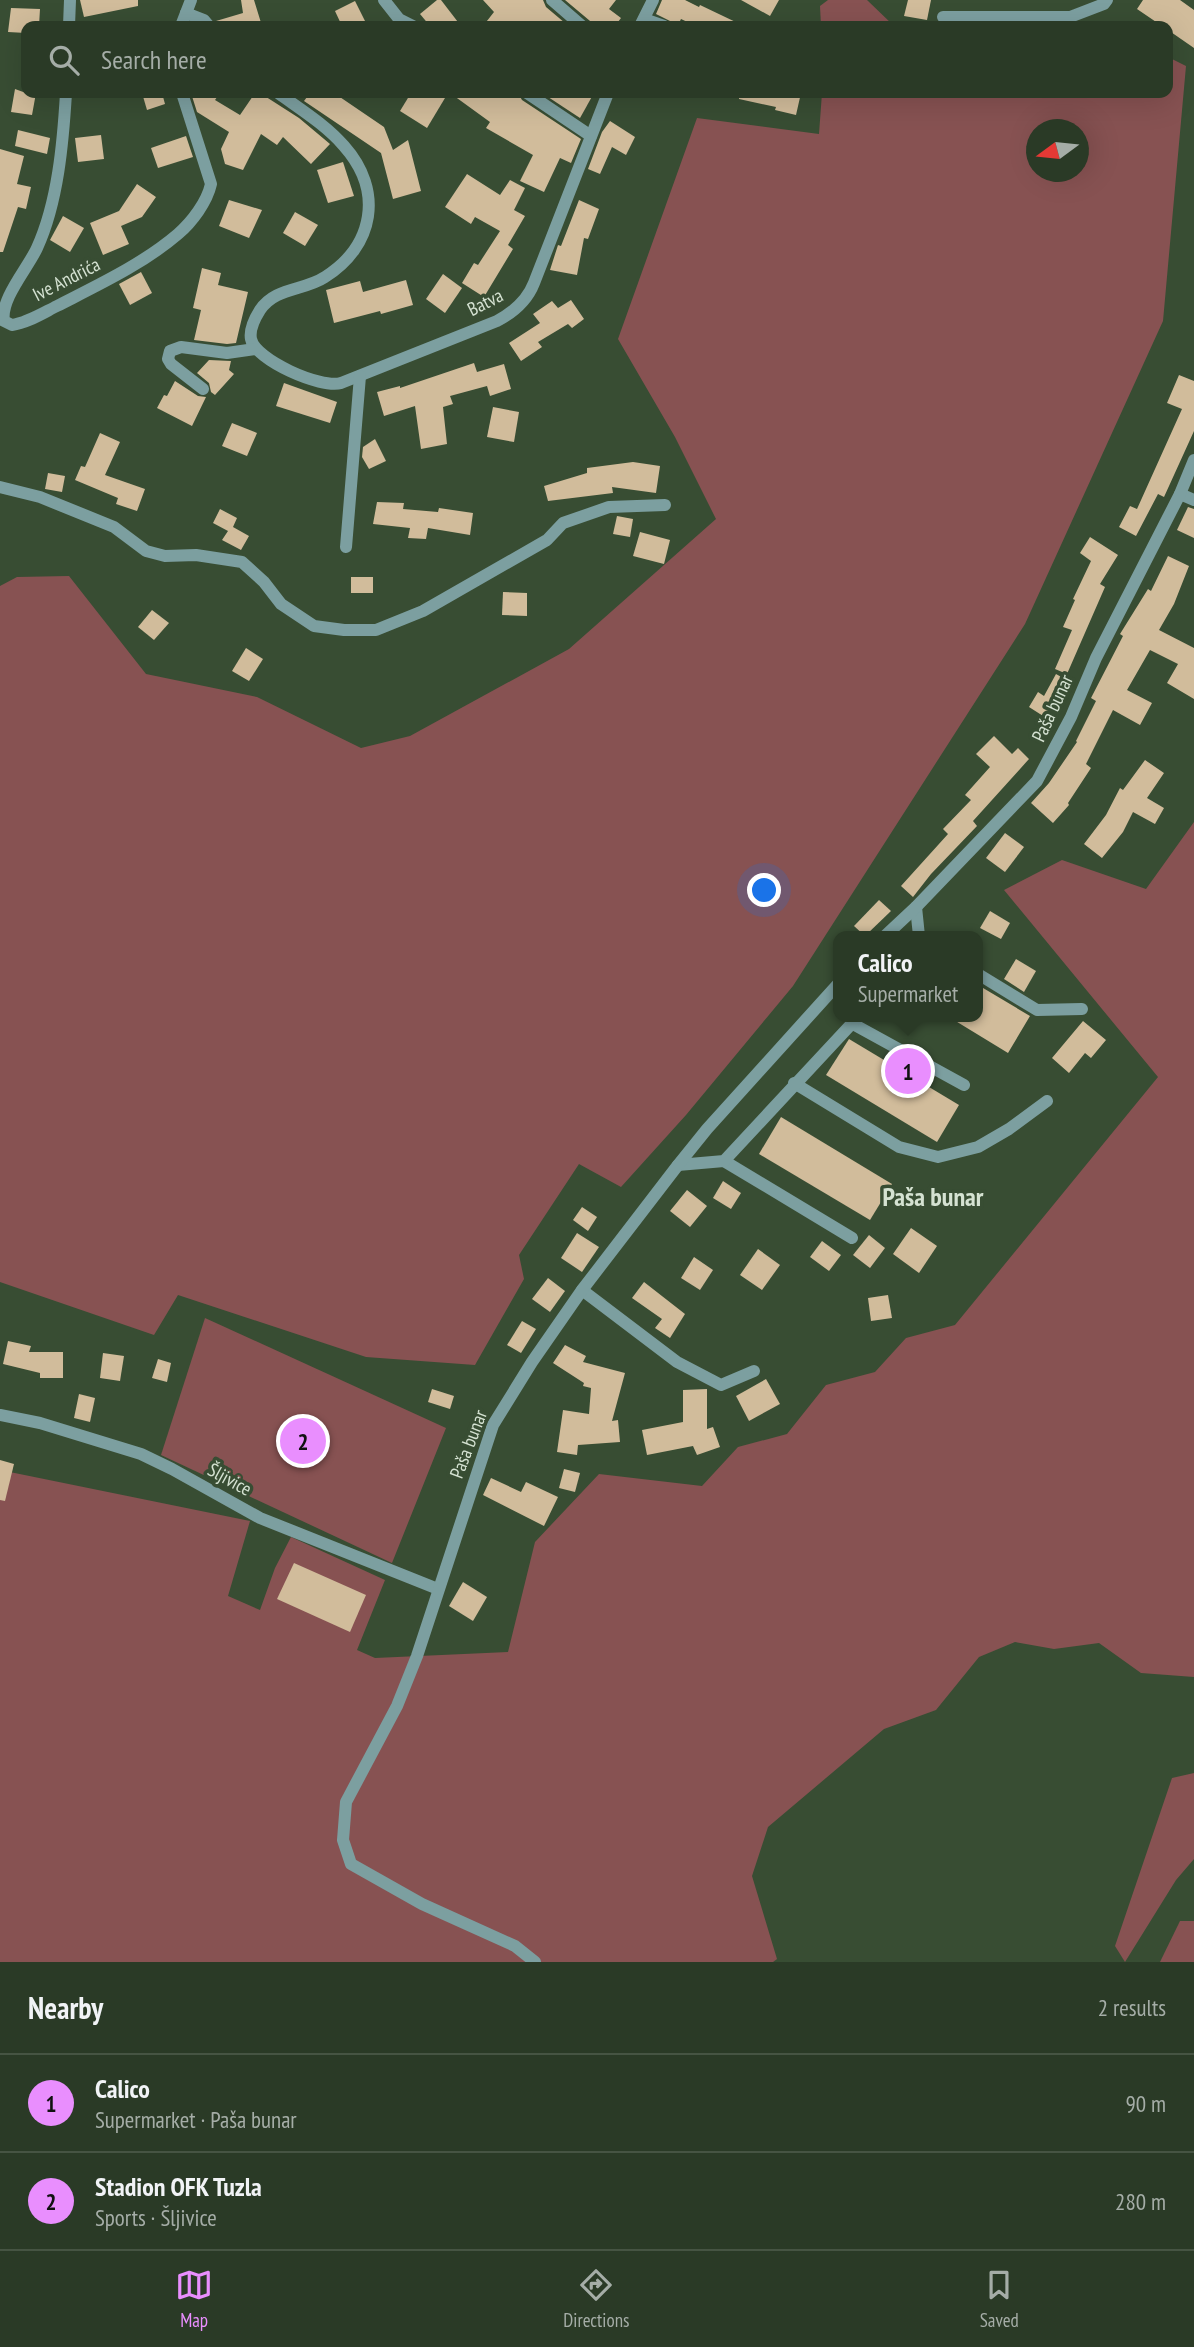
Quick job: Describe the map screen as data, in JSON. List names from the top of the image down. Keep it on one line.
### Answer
{"streets":{"street":["Ive Andrića","Batva","Paša bunar","Šljivice"]},"crossings":[["Paša bunar","Šljivice"]],"districts":["Paša bunar"],"north":"left","page":{"search":"Search here","popup":["Calico","Supermarket"],"pins":["1","2"],"heading":["Nearby","2 results"],"list":[{"mark":"1","name":"Calico","note":"Supermarket · Paša bunar","value":"90 m"},{"mark":"2","name":"Stadion OFK Tuzla","note":"Sports · Šljivice","value":"280 m"}],"nav":["Map","Directions","Saved"]}}
